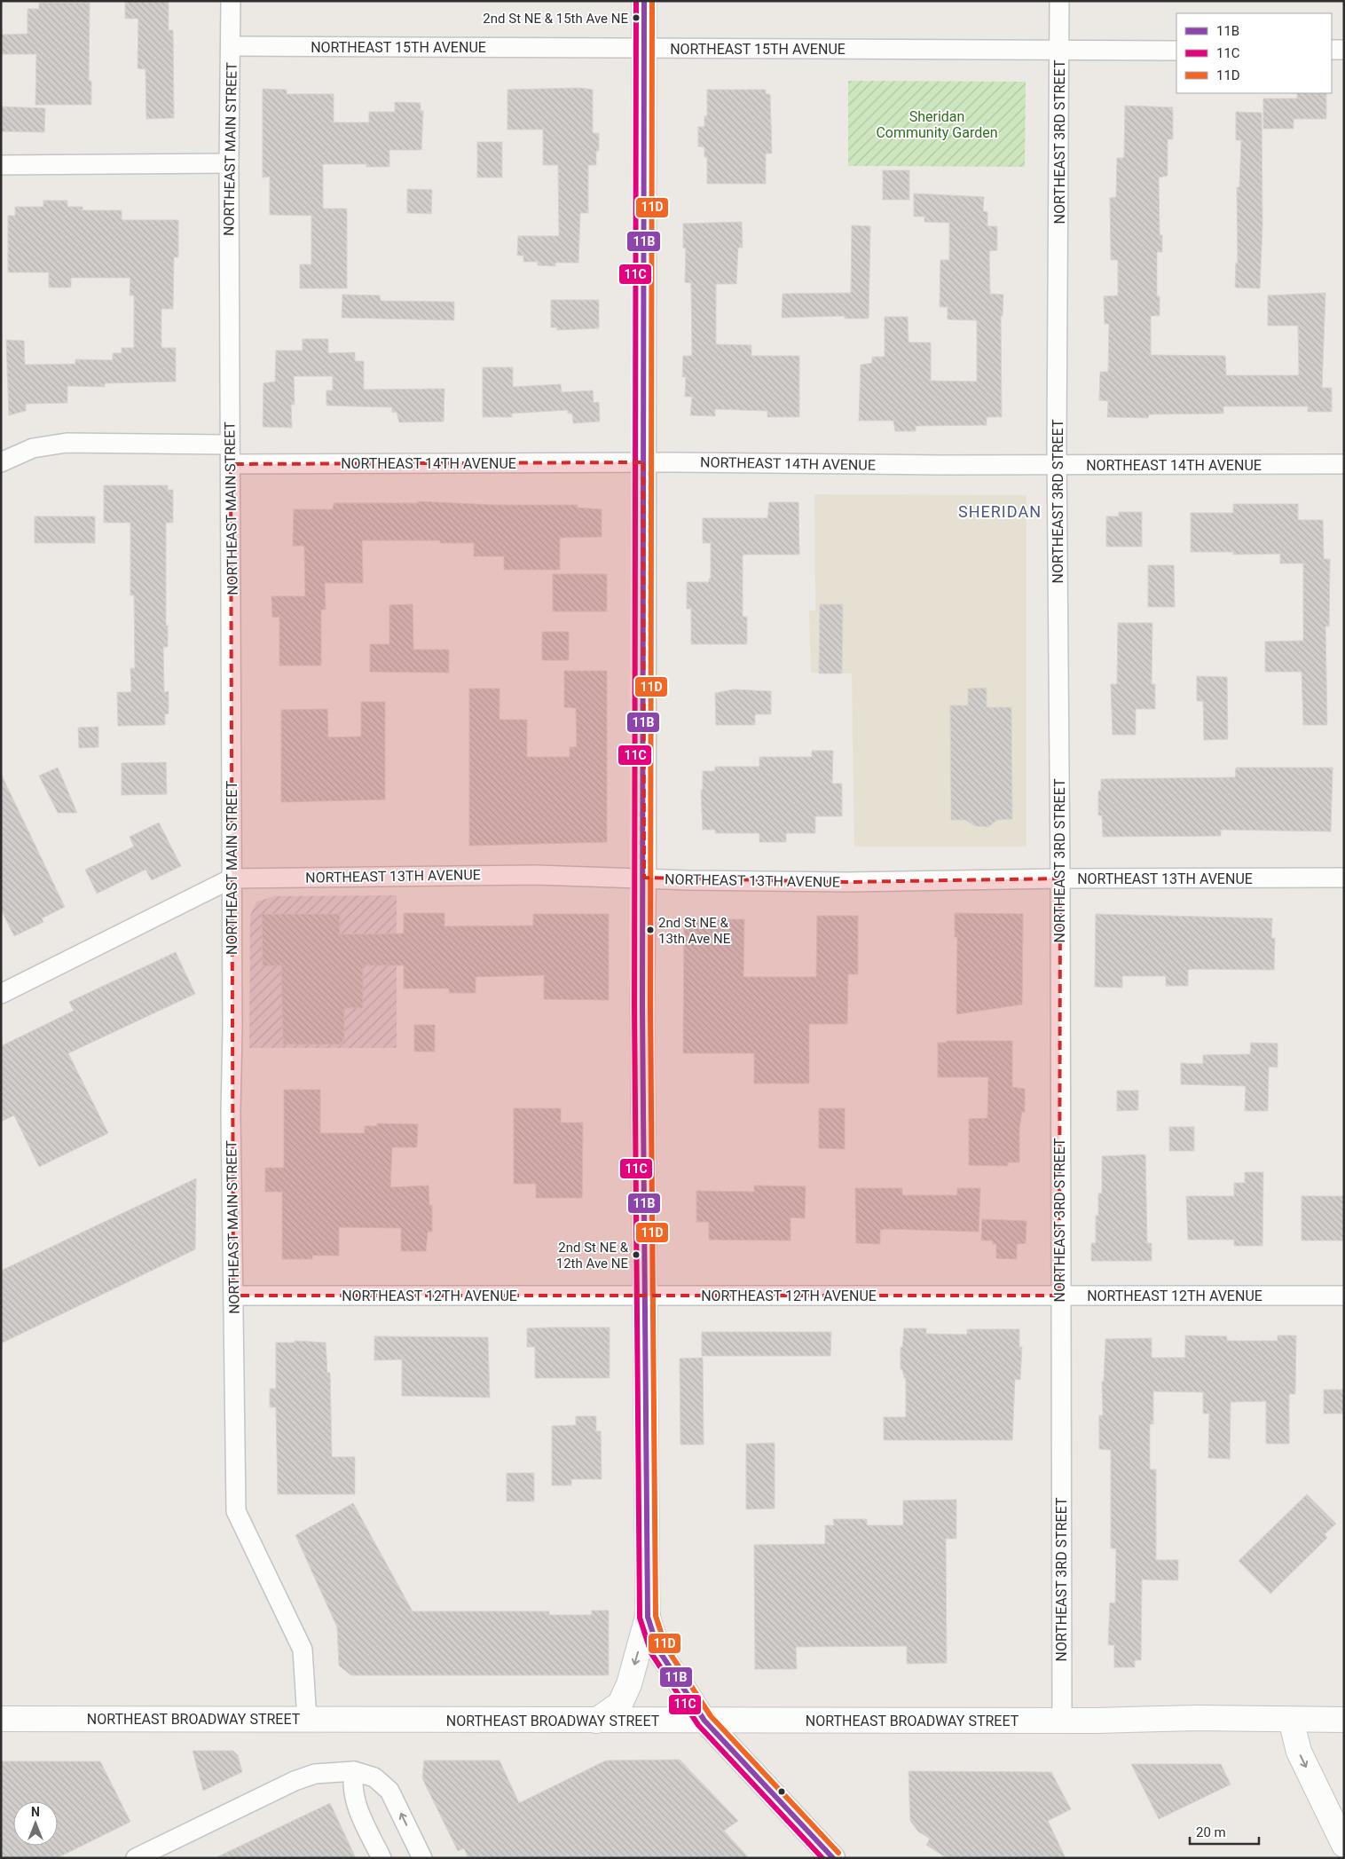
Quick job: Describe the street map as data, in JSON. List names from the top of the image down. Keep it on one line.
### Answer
{"streets":{"main road":["NORTHEAST BROADWAY STREET"],"street":["NORTHEAST 15TH AVENUE","NORTHEAST 3RD STREET","NORTHEAST MAIN STREET","NORTHEAST 14TH AVENUE","NORTHEAST 13TH AVENUE","NORTHEAST 12TH AVENUE"]},"crossings":[["NORTHEAST 15TH AVENUE","NORTHEAST 3RD STREET"],["NORTHEAST 15TH AVENUE","NORTHEAST MAIN STREET"],["NORTHEAST 3RD STREET","NORTHEAST 14TH AVENUE"],["NORTHEAST 3RD STREET","NORTHEAST 13TH AVENUE"],["NORTHEAST 3RD STREET","NORTHEAST 12TH AVENUE"],["NORTHEAST 3RD STREET","NORTHEAST BROADWAY STREET"],["NORTHEAST MAIN STREET","NORTHEAST 14TH AVENUE"],["NORTHEAST MAIN STREET","NORTHEAST 13TH AVENUE"],["NORTHEAST MAIN STREET","NORTHEAST 12TH AVENUE"],["NORTHEAST MAIN STREET","NORTHEAST BROADWAY STREET"]],"districts":["SHERIDAN"],"parks":["Sheridan Community Garden"],"places":["2nd St NE & 15th Ave NE","2nd St NE & 13th Ave NE","2nd St NE & 12th Ave NE"],"lines":["transit line 11B","transit line 11C","transit line 11D"],"legend":["11B","11C","11D"],"scale_bar":"20 m","north":"top"}
